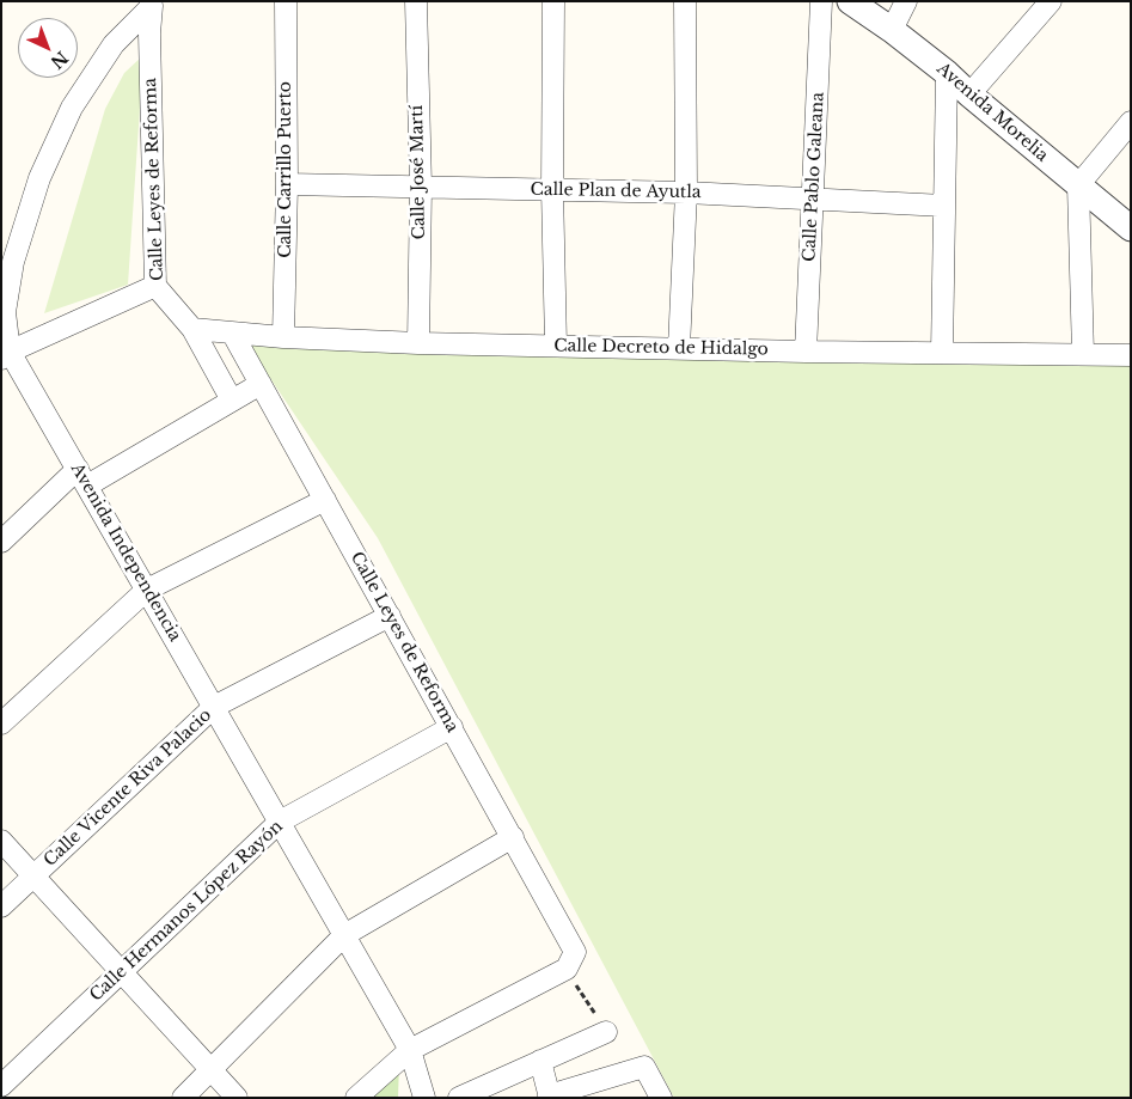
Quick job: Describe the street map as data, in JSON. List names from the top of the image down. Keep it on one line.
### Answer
{"streets":{"street":["Avenida Morelia","Calle Carrillo Puerto","Calle José Martí","Calle Pablo Galeana","Calle Leyes de Reforma","Calle Plan de Ayutla","Calle Decreto de Hidalgo","Avenida Independencia","Calle Vicente Riva Palacio","Calle Hermanos López Rayón"]},"crossings":[["Calle Carrillo Puerto","Calle Plan de Ayutla"],["Calle Carrillo Puerto","Calle Decreto de Hidalgo"],["Calle José Martí","Calle Plan de Ayutla"],["Calle José Martí","Calle Decreto de Hidalgo"],["Calle Pablo Galeana","Calle Plan de Ayutla"],["Calle Pablo Galeana","Calle Decreto de Hidalgo"],["Calle Leyes de Reforma","Calle Decreto de Hidalgo"],["Calle Leyes de Reforma","Avenida Independencia"],["Calle Leyes de Reforma","Calle Vicente Riva Palacio"],["Calle Leyes de Reforma","Calle Hermanos López Rayón"],["Avenida Independencia","Calle Vicente Riva Palacio"],["Avenida Independencia","Calle Hermanos López Rayón"]],"north":"bottom right"}
